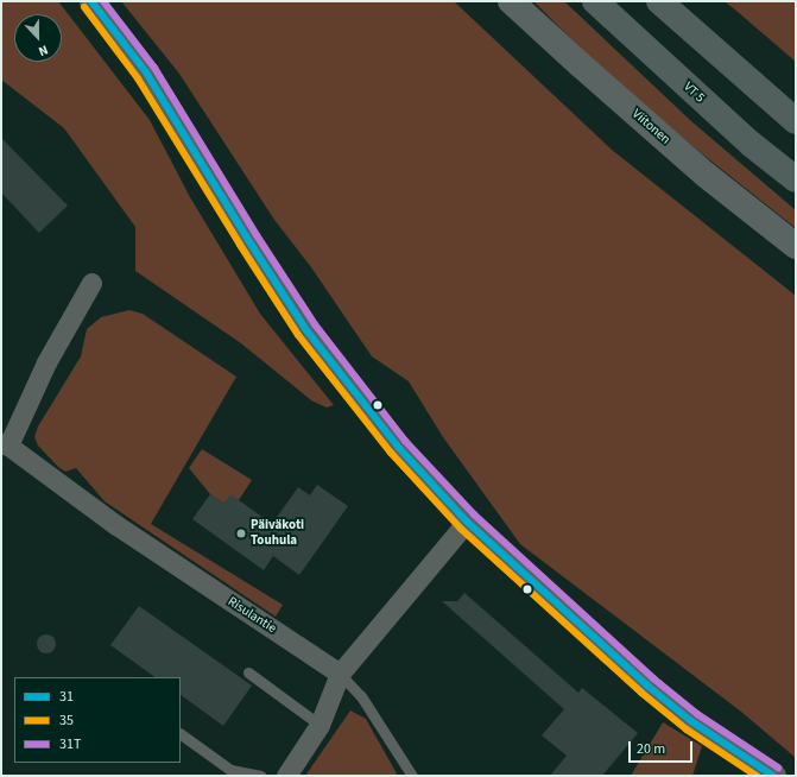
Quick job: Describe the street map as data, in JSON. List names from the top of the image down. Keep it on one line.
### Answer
{"streets":{"highway":["VT 5"],"main road":["Viitonen"],"street":["Risulantie"]},"places":["Päiväkoti Touhula"],"lines":["transit line 31","transit line 31T","transit line 35"],"legend":["31","35","31T"],"scale_bar":"20 m","north":"bottom"}
